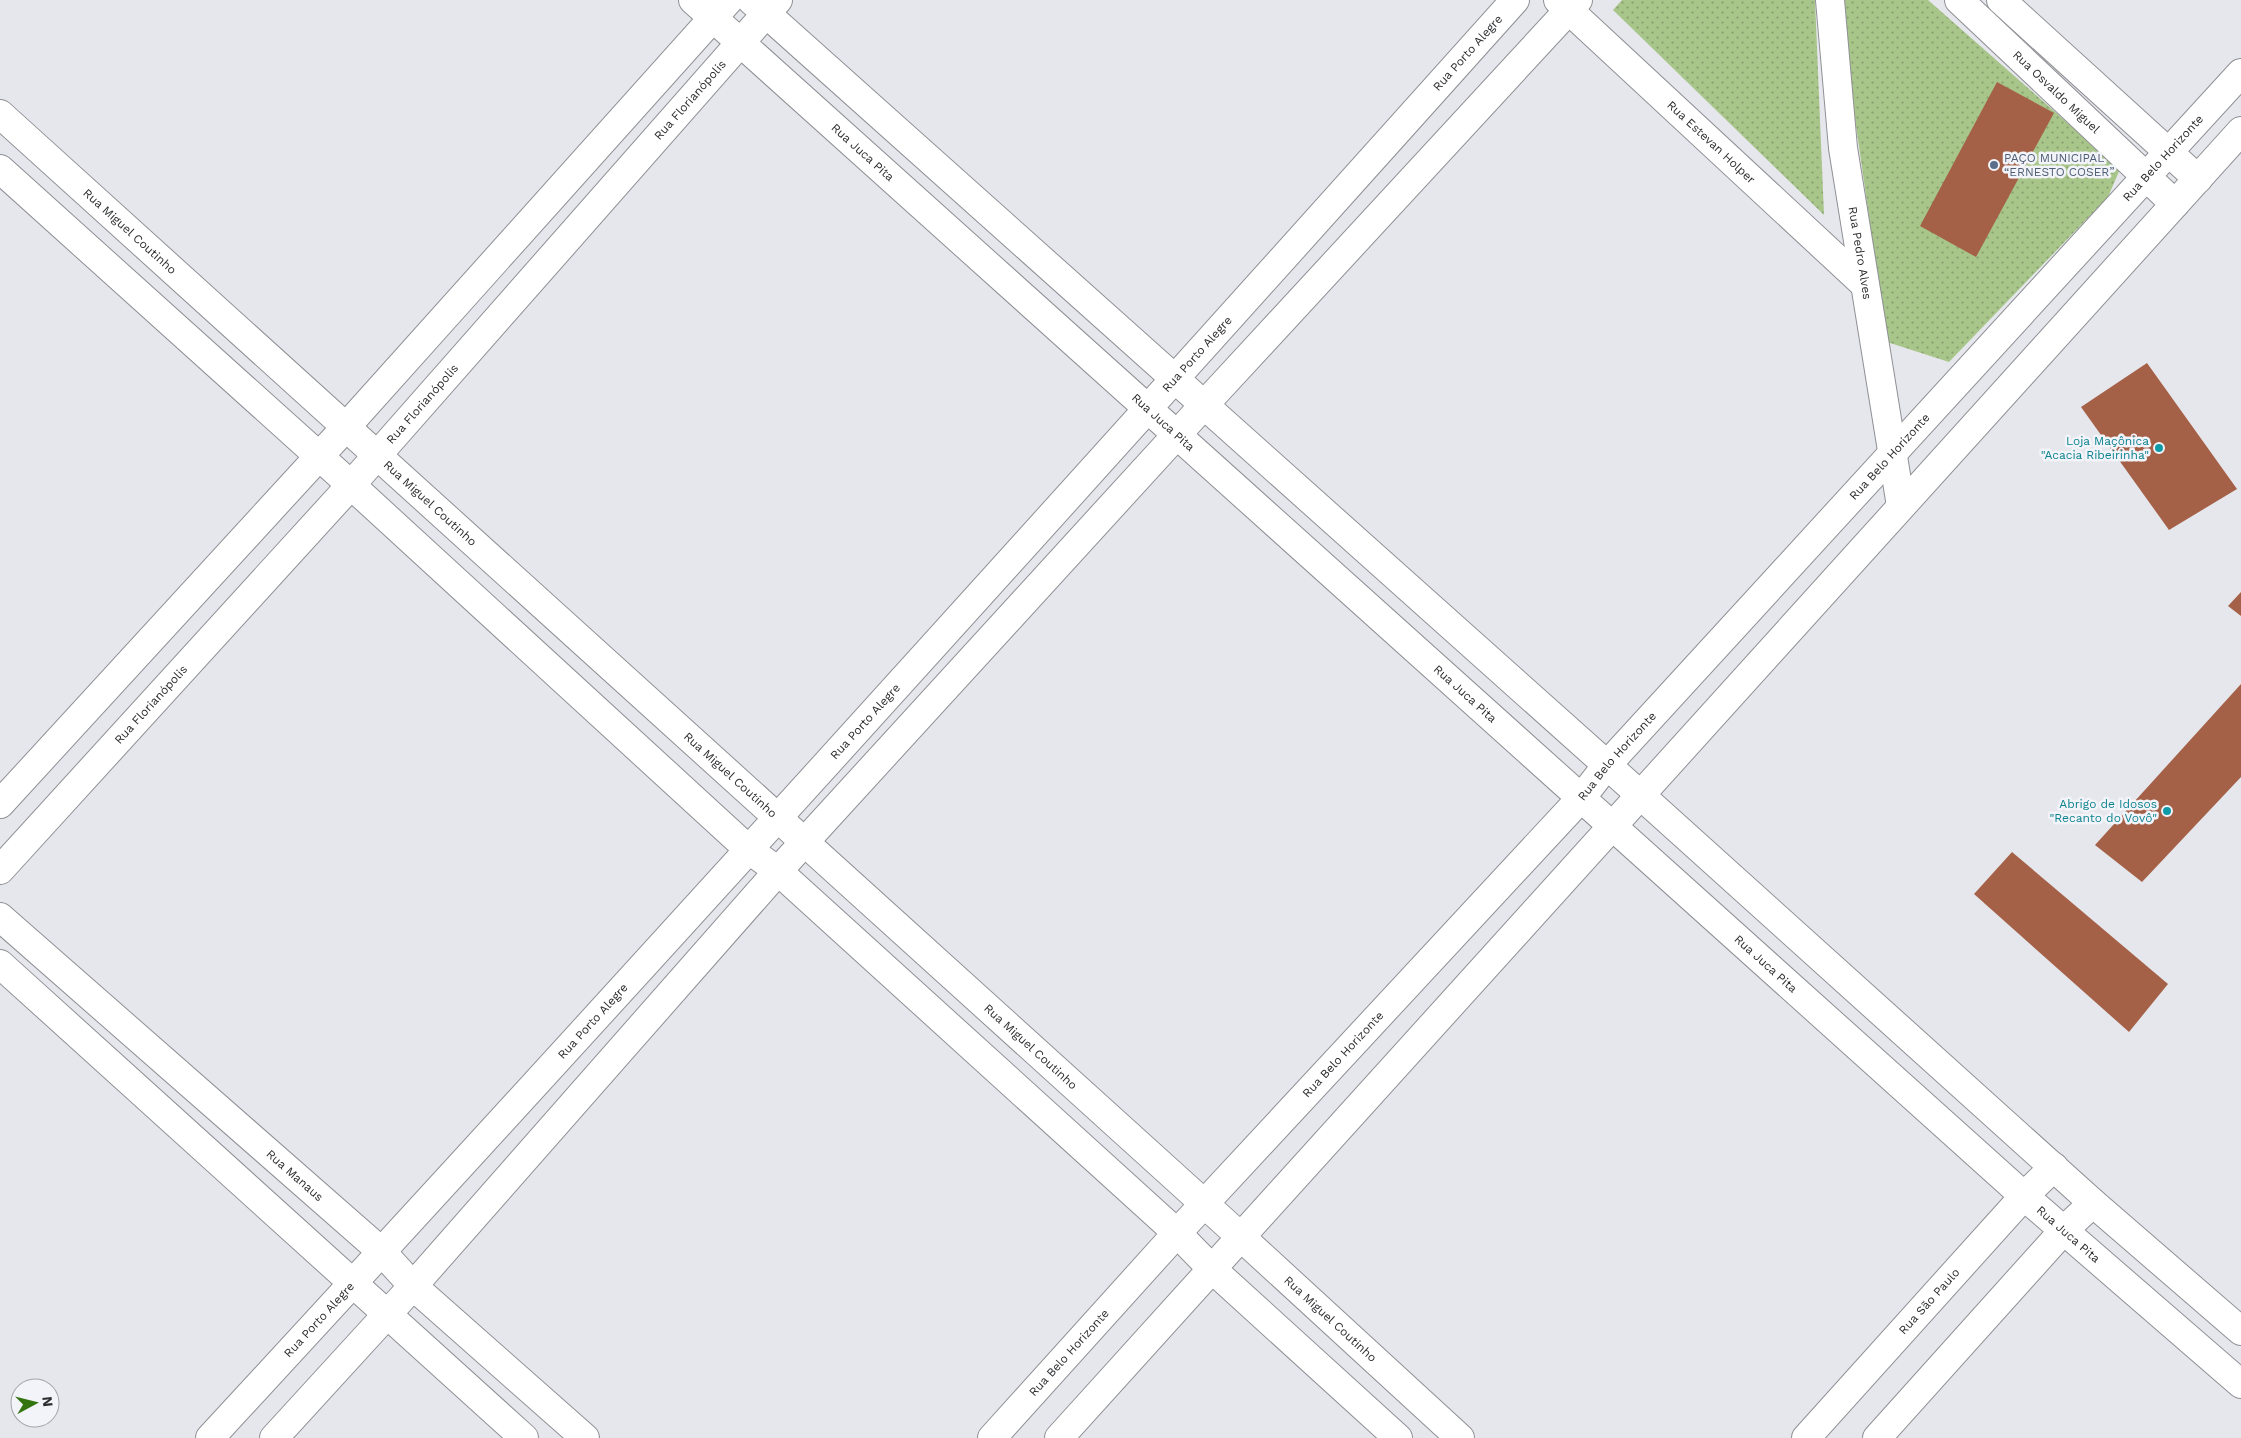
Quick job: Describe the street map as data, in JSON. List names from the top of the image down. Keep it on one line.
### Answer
{"streets":{"street":["Rua Porto Alegre","Rua Osvaldo Miguel","Rua Florianópolis","Rua Estevan Holper","Rua Juca Pita","Rua Belo Horizonte","Rua Miguel Coutinho","Rua Pedro Alves","Rua Manaus","Rua São Paulo"]},"crossings":[["Rua Porto Alegre","Rua Juca Pita"],["Rua Porto Alegre","Rua Miguel Coutinho"],["Rua Porto Alegre","Rua Manaus"],["Rua Osvaldo Miguel","Rua Belo Horizonte"],["Rua Florianópolis","Rua Juca Pita"],["Rua Florianópolis","Rua Miguel Coutinho"],["Rua Estevan Holper","Rua Pedro Alves"],["Rua Juca Pita","Rua Belo Horizonte"],["Rua Juca Pita","Rua São Paulo"],["Rua Belo Horizonte","Rua Miguel Coutinho"],["Rua Belo Horizonte","Rua Pedro Alves"]],"places":["PAÇO MUNICIPAL “ERNESTO COSER”","Loja Maçônica \"Acacia Ribeirinha\"","Abrigo de Idosos \"Recanto do Vovô\""],"north":"right"}
